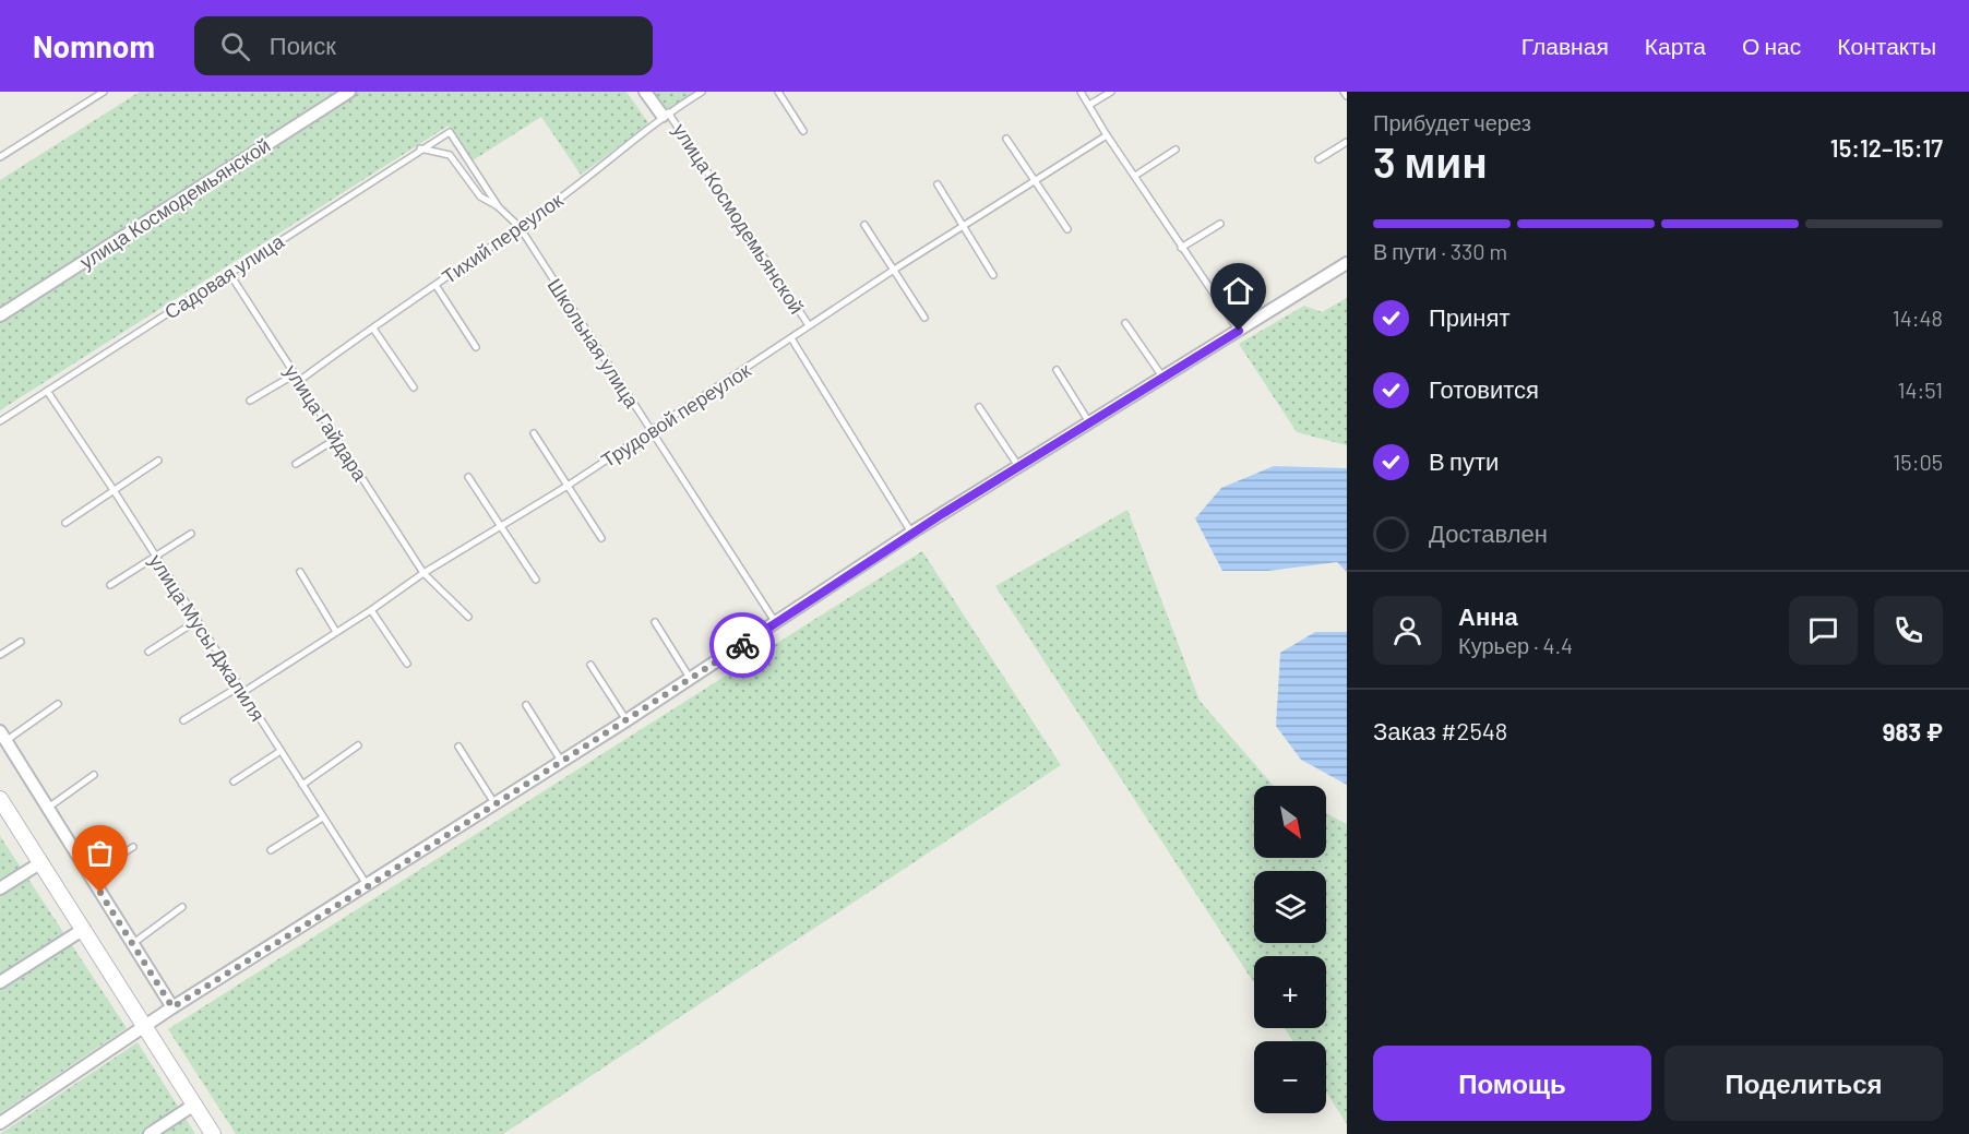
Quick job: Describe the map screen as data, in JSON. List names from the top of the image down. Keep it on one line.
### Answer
{"streets":{"street":["улица Космодемьянской"],"lane":["Тихий переулок","Садовая улица","Школьная улица","Трудовой переулок","улица Гайдара","улица Мусы Джалиля"]},"crossings":[["улица Космодемьянской","Тихий переулок"],["улица Космодемьянской","Трудовой переулок"],["Тихий переулок","Школьная улица"],["Тихий переулок","улица Гайдара"],["Садовая улица","Школьная улица"],["Садовая улица","улица Гайдара"],["Садовая улица","улица Мусы Джалиля"],["Школьная улица","Трудовой переулок"],["Трудовой переулок","улица Гайдара"],["Трудовой переулок","улица Мусы Джалиля"]],"north":"bottom right","page":{"header":"Nomnom","search":"Поиск","nav":["Главная","Карта","О нас","Контакты"],"heading":["3 мин","Прибудет через","15:12–15:17"],"panel":["Анна","Курьер · 4.4","Заказ #2548","983 ₽"],"bar":"В пути · 330 m","list":[["Принят","14:48"],["Готовится","14:51"],["В пути","15:05"],"Доставлен"],"map_buttons":["+","−"],"buttons":["Помощь","Поделиться"]}}
